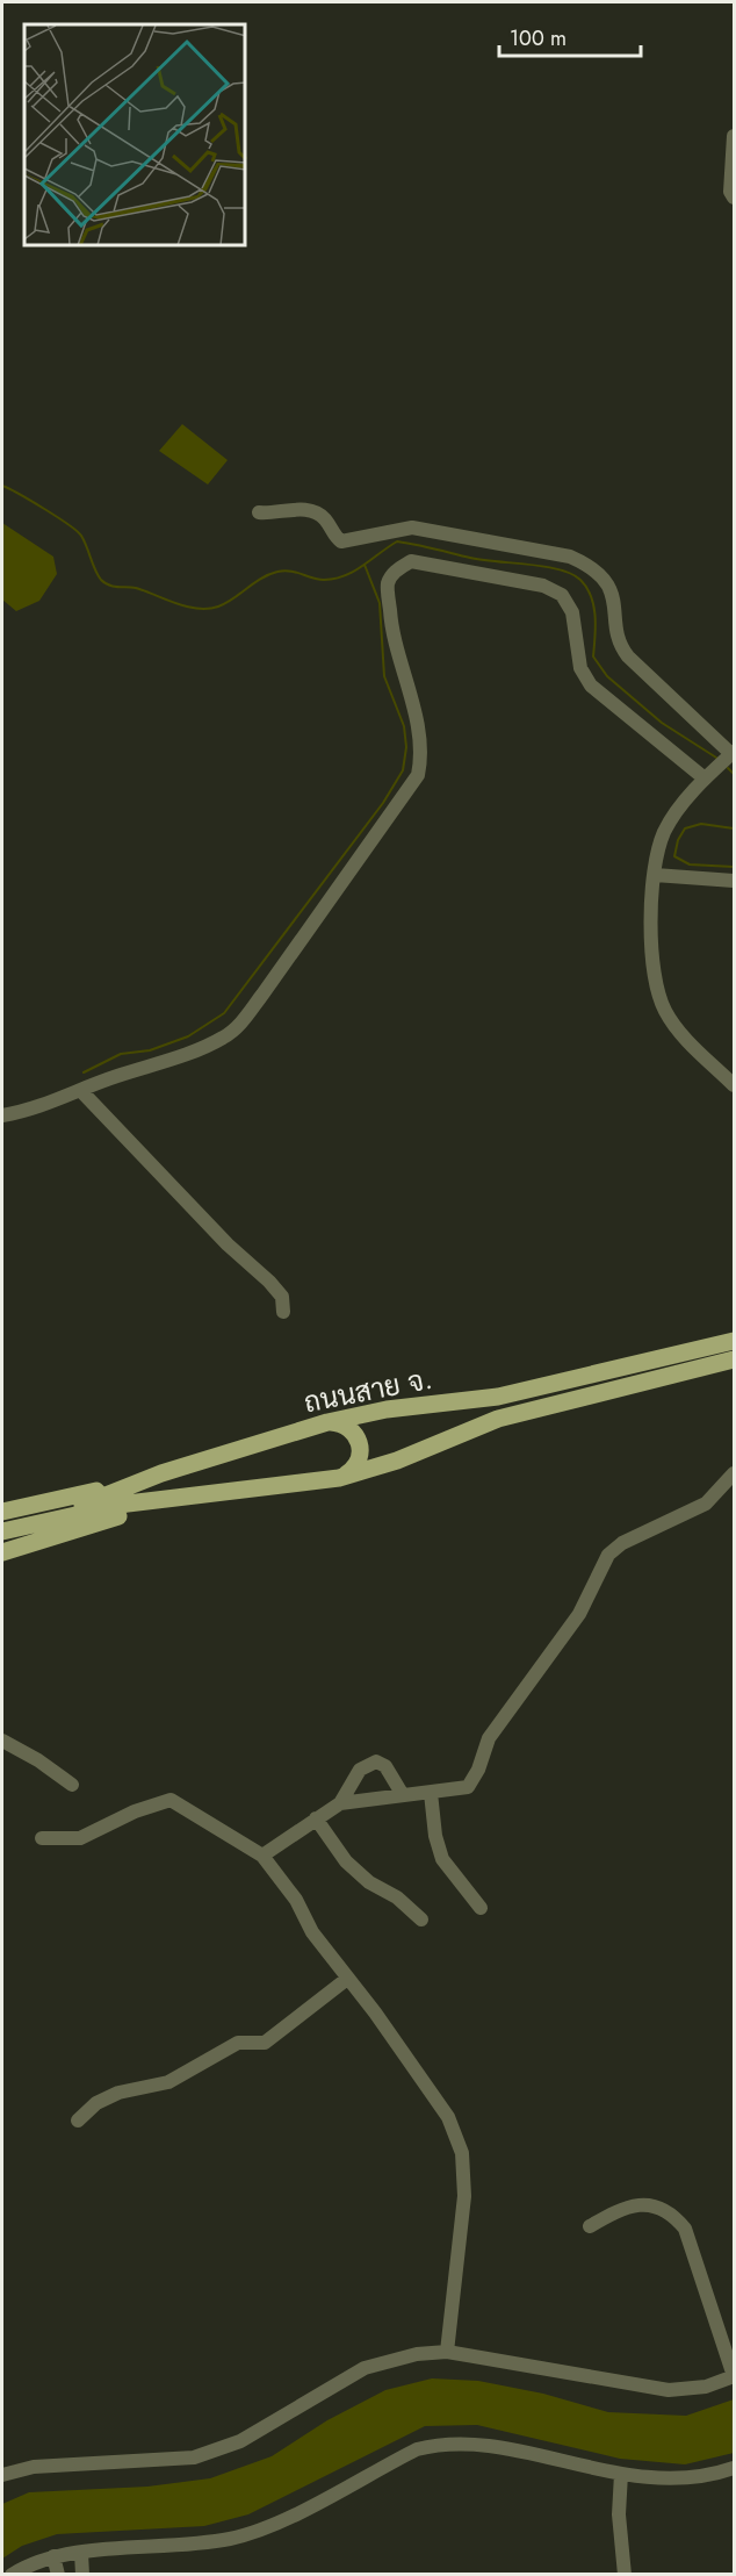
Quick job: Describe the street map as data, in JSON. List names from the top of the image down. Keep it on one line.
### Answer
{"streets":{"main road":["ถนนสาย จ."]},"scale_bar":"100 m"}
